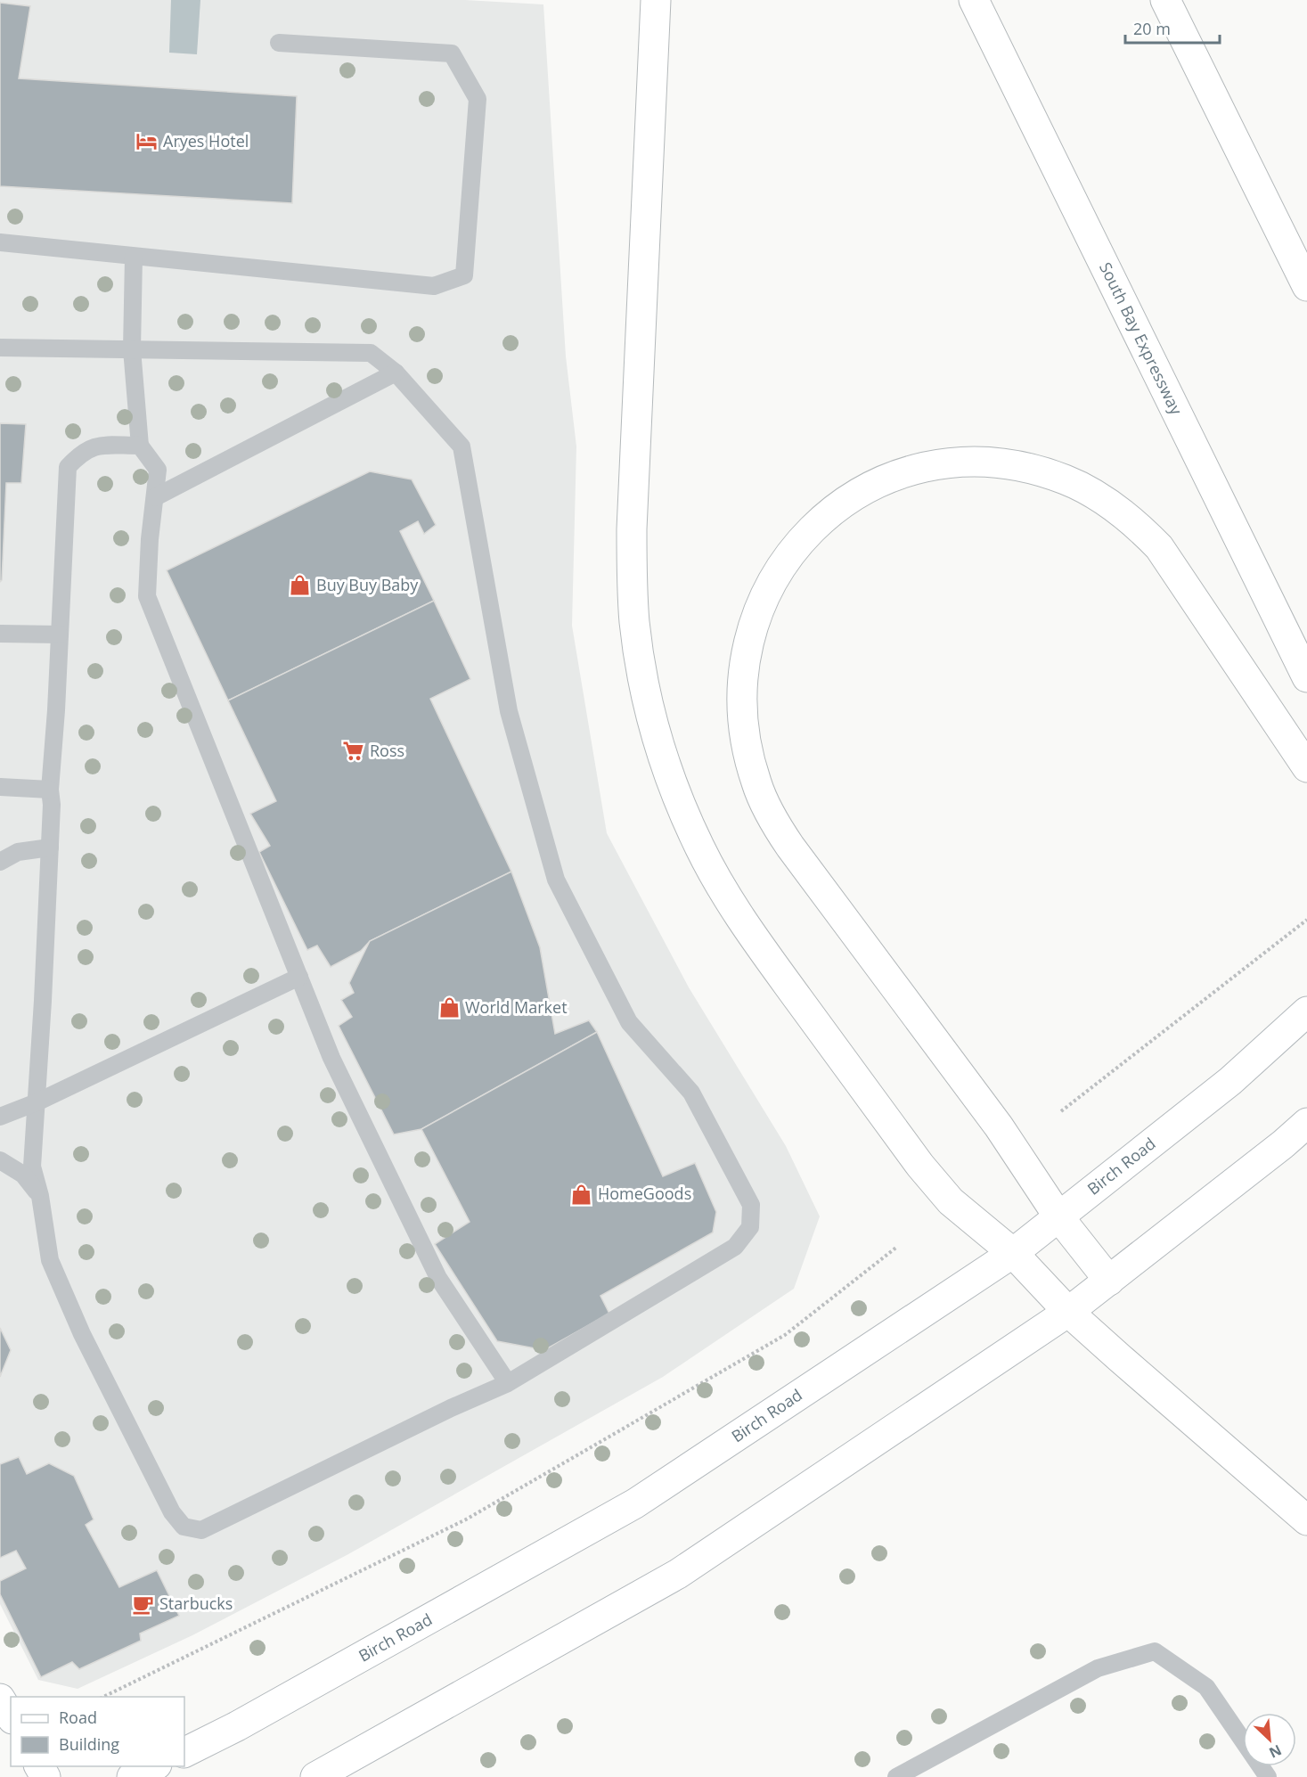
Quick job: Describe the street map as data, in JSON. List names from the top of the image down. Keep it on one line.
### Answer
{"streets":{"main road":["South Bay Expressway","Birch Road"]},"places":{"hotel":["Aryes Hotel"],"shop":["Buy Buy Baby","World Market","HomeGoods"],"supermarket":["Ross"],"cafe":["Starbucks"]},"legend":["Road","Building"],"scale_bar":"20 m","north":"bottom right"}
